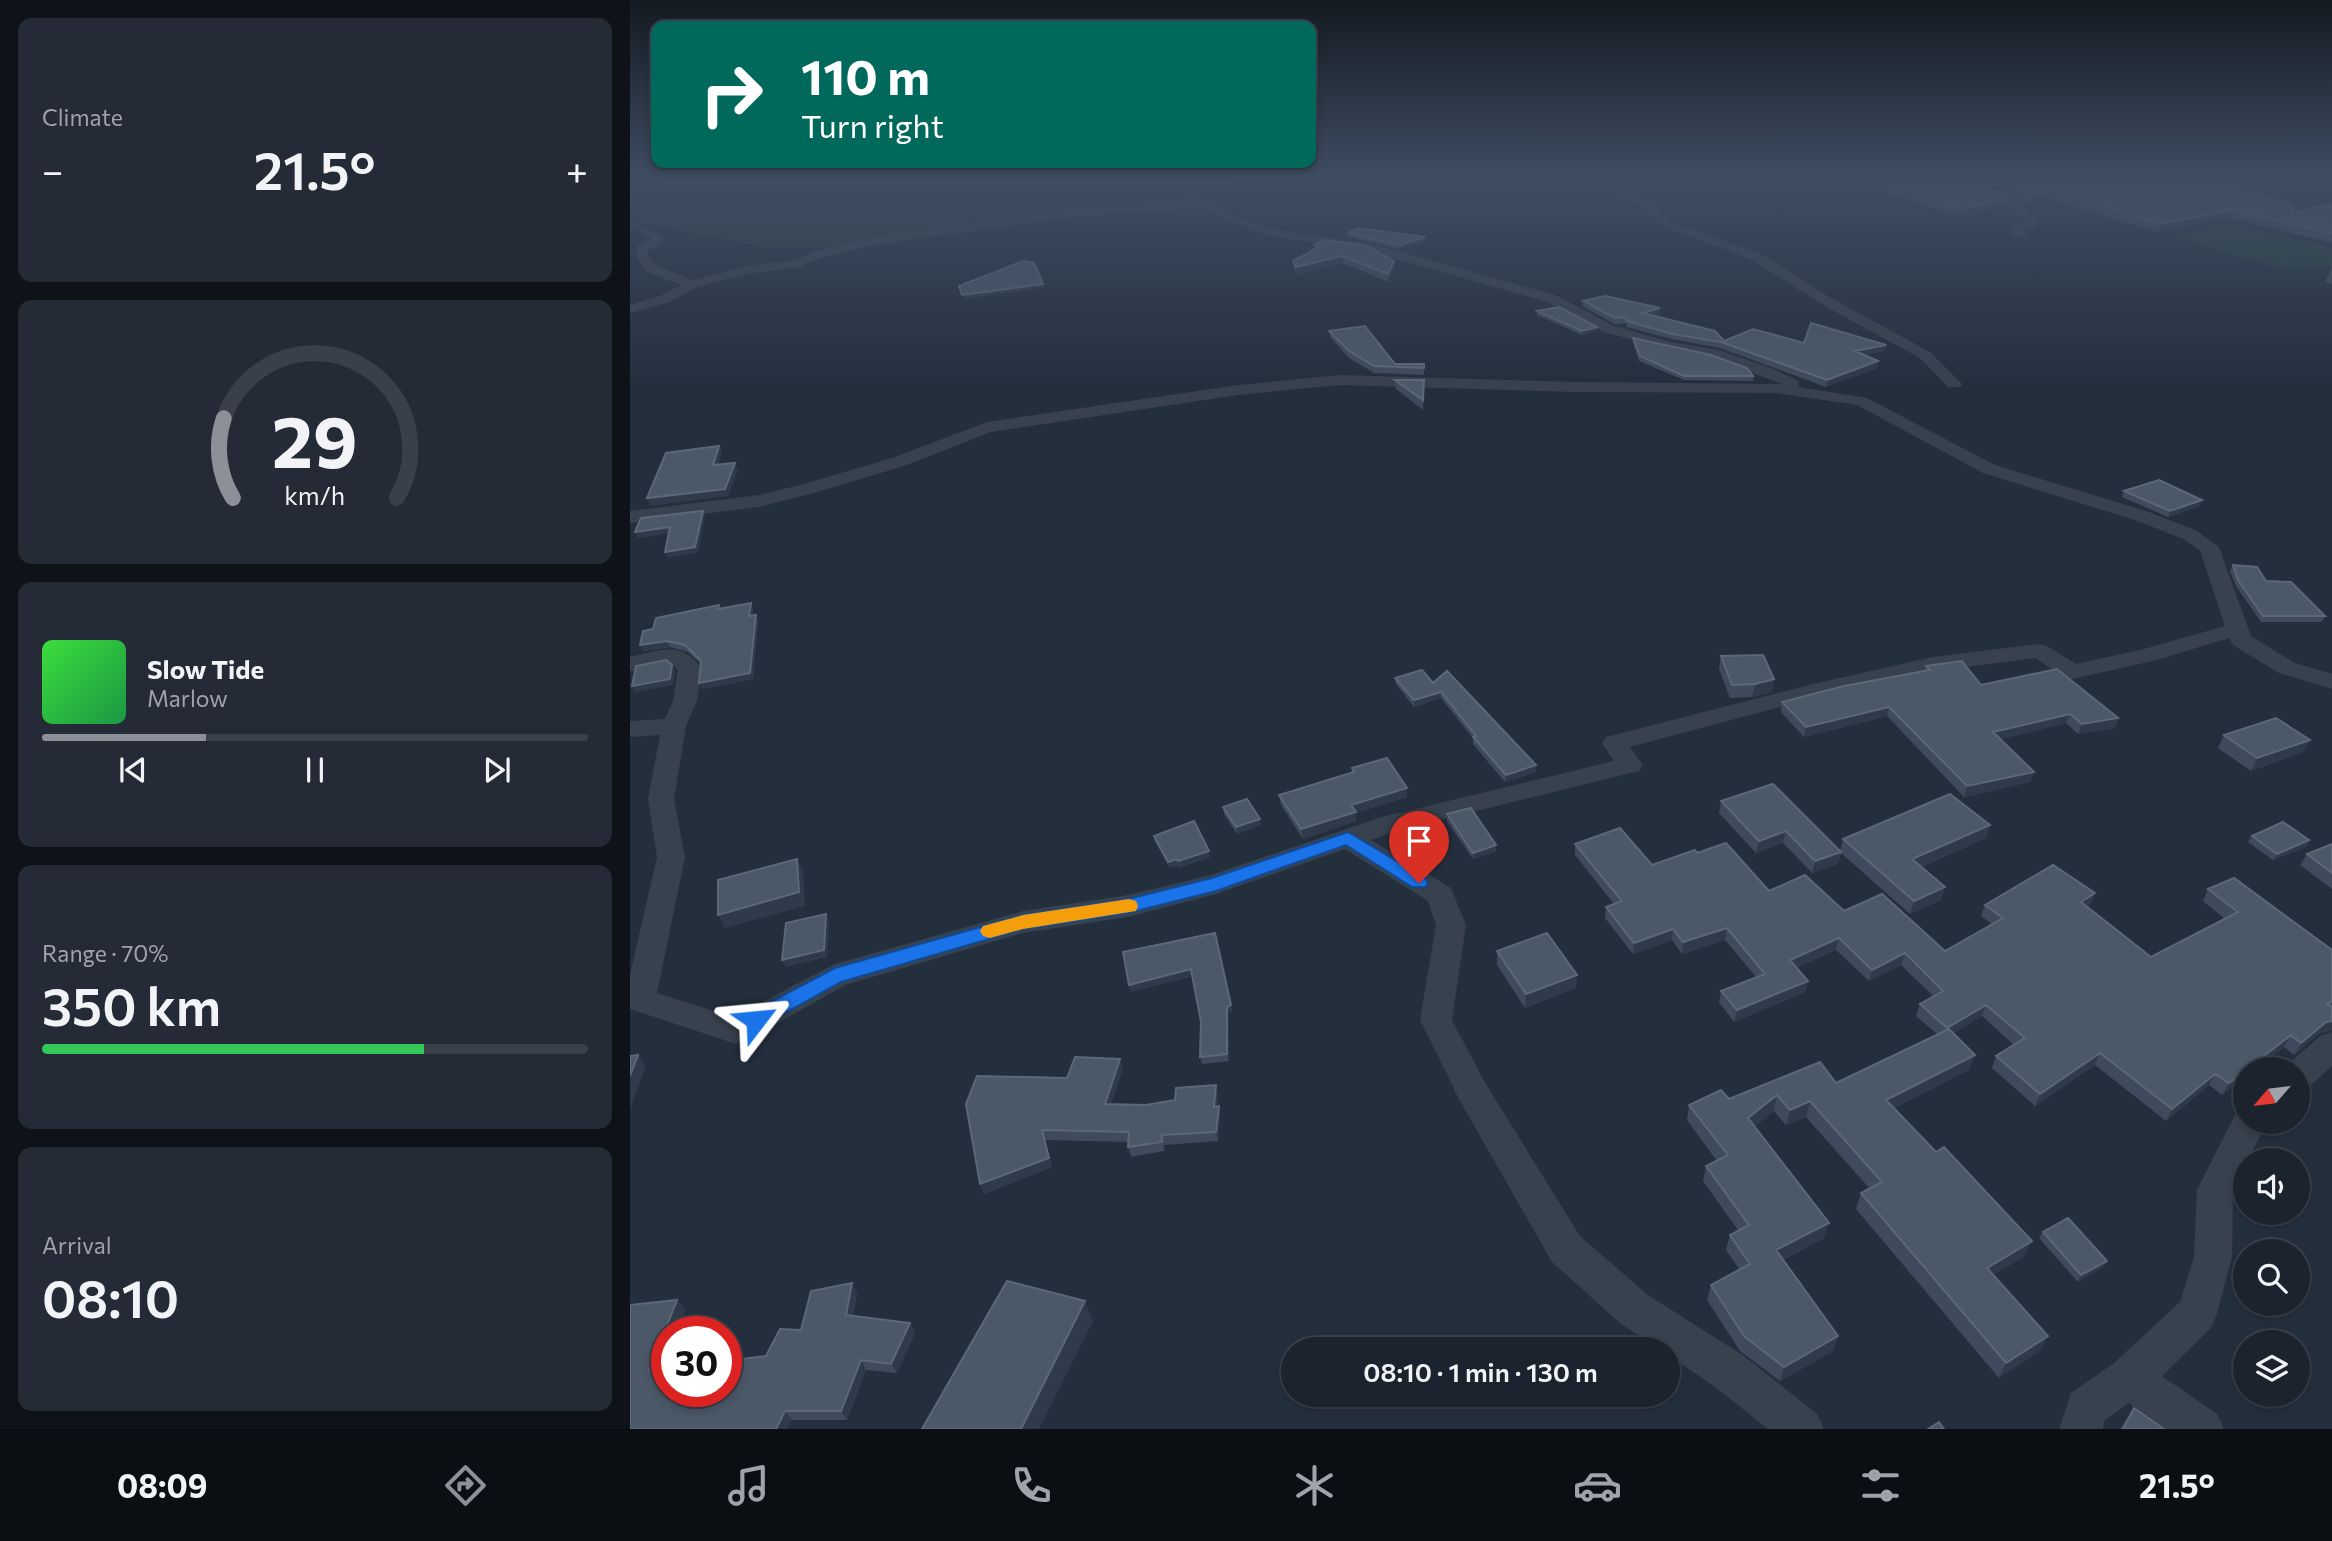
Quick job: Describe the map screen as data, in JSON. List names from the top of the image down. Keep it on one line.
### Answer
{"north":"bottom left","page":{"tile":["Climate",["Range · 70%","350 km"],["Arrival","08:10"]],"turn":["110 m","Turn right"],"heat":["−","21.5°","+"],"song":["Slow Tide","Marlow"],"limit":"30","trip":"08:10 · 1 min · 130 m","tabs":["08:09","21.5°"],"gauge":["29","km/h"]}}
